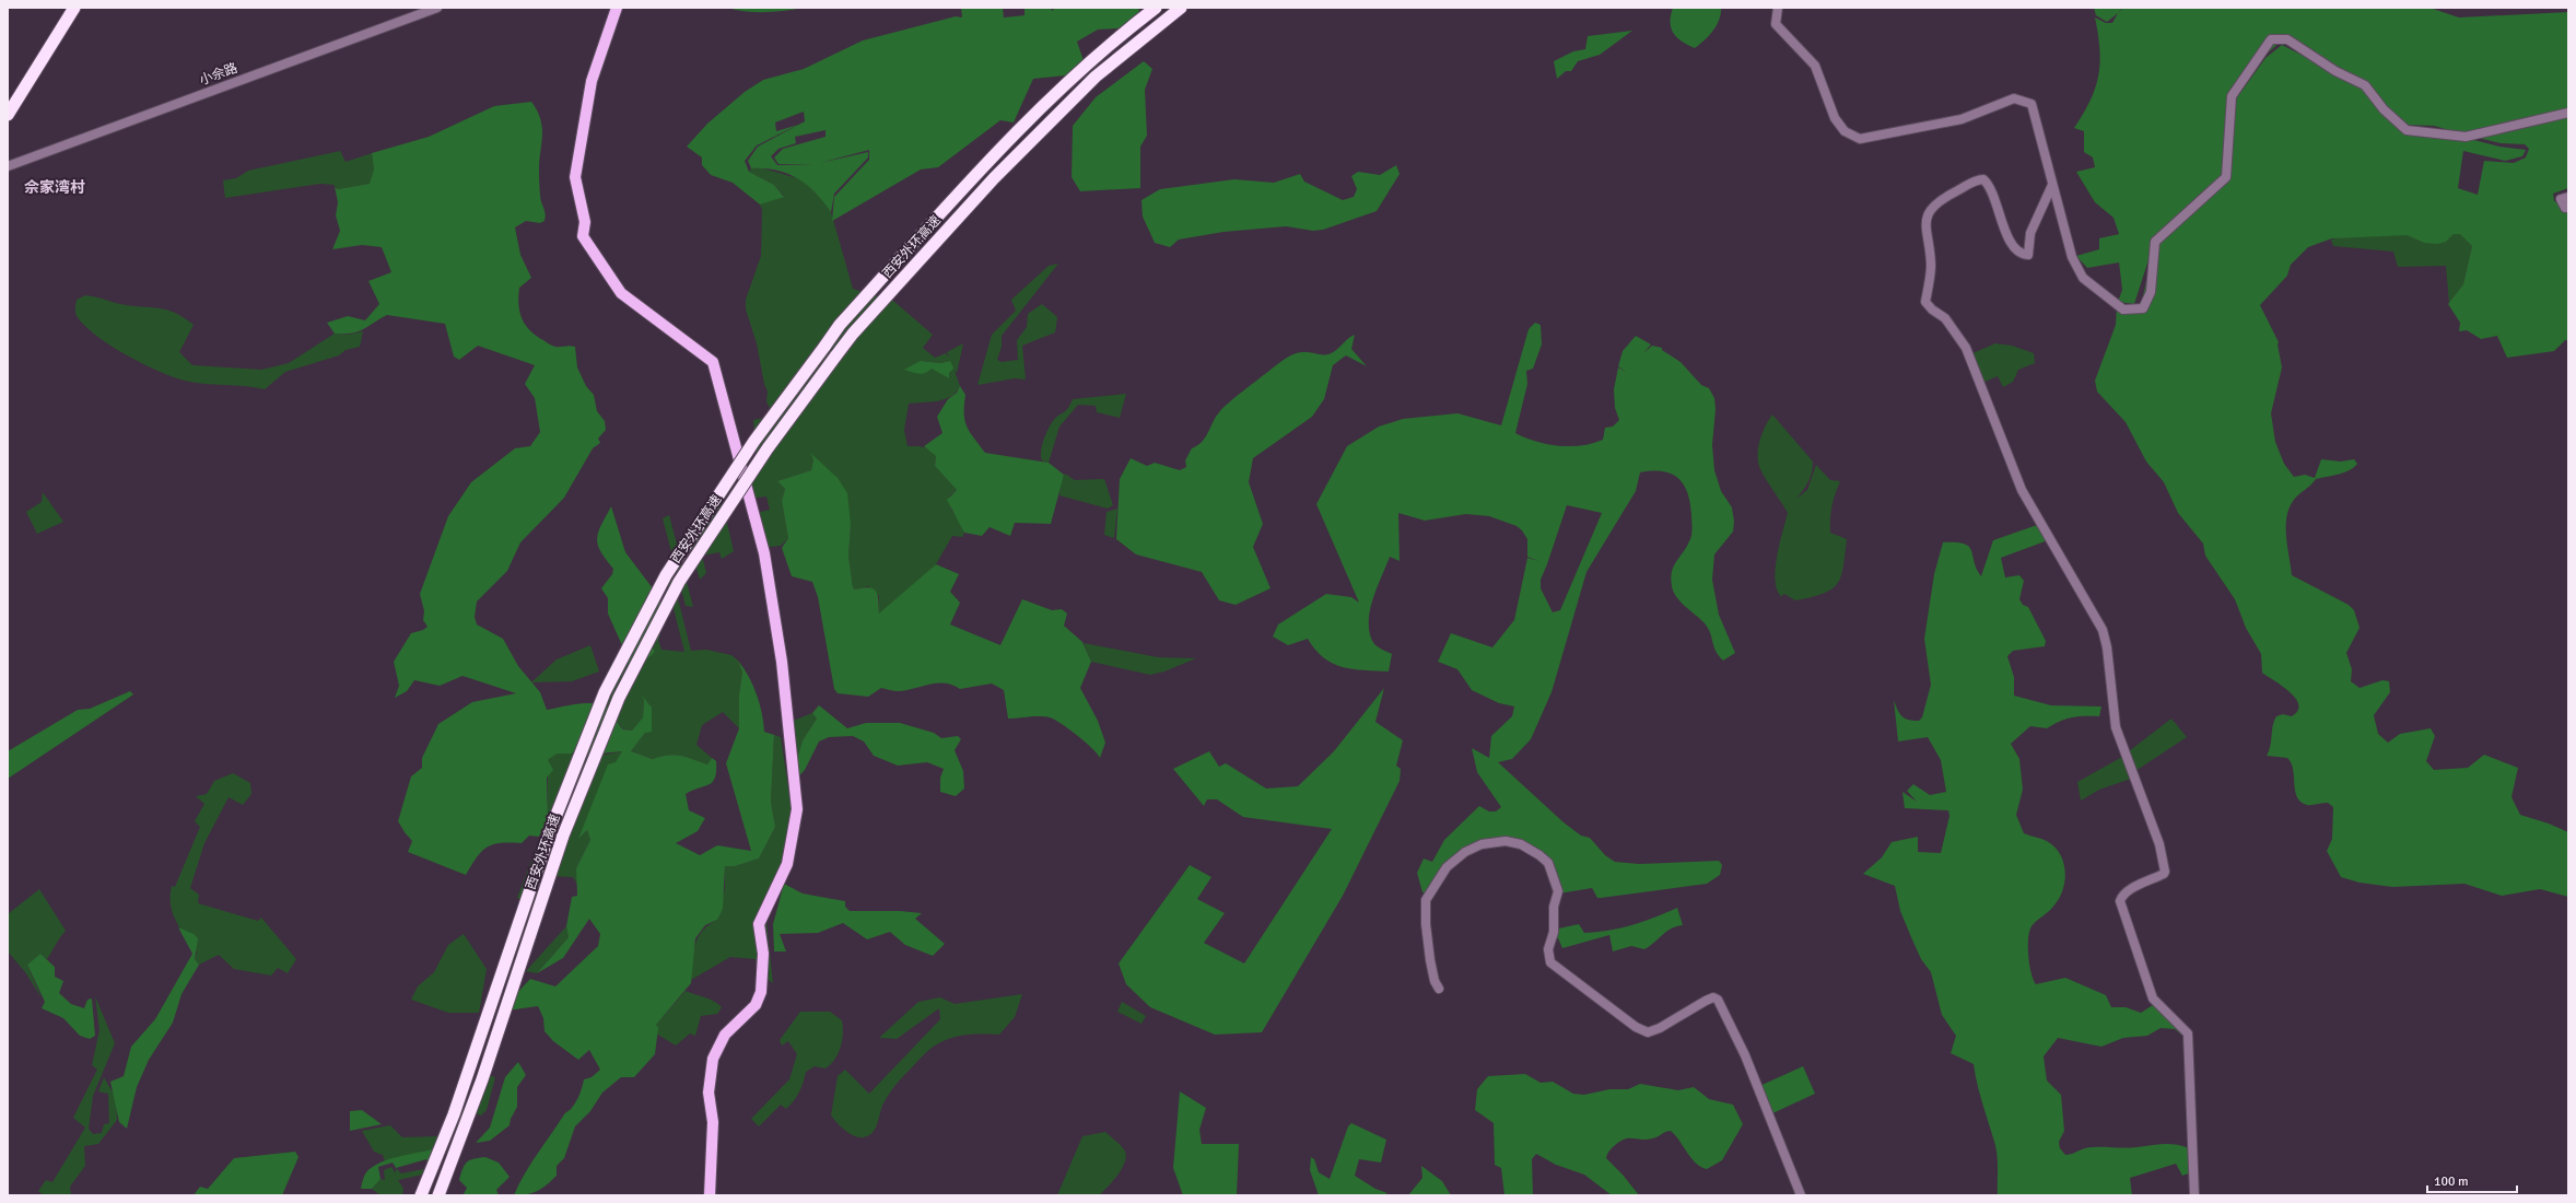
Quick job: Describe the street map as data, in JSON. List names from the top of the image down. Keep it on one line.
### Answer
{"streets":{"highway":["西安外环高速"],"street":["小佘路"]},"districts":["佘家湾村"],"scale_bar":"100 m"}
